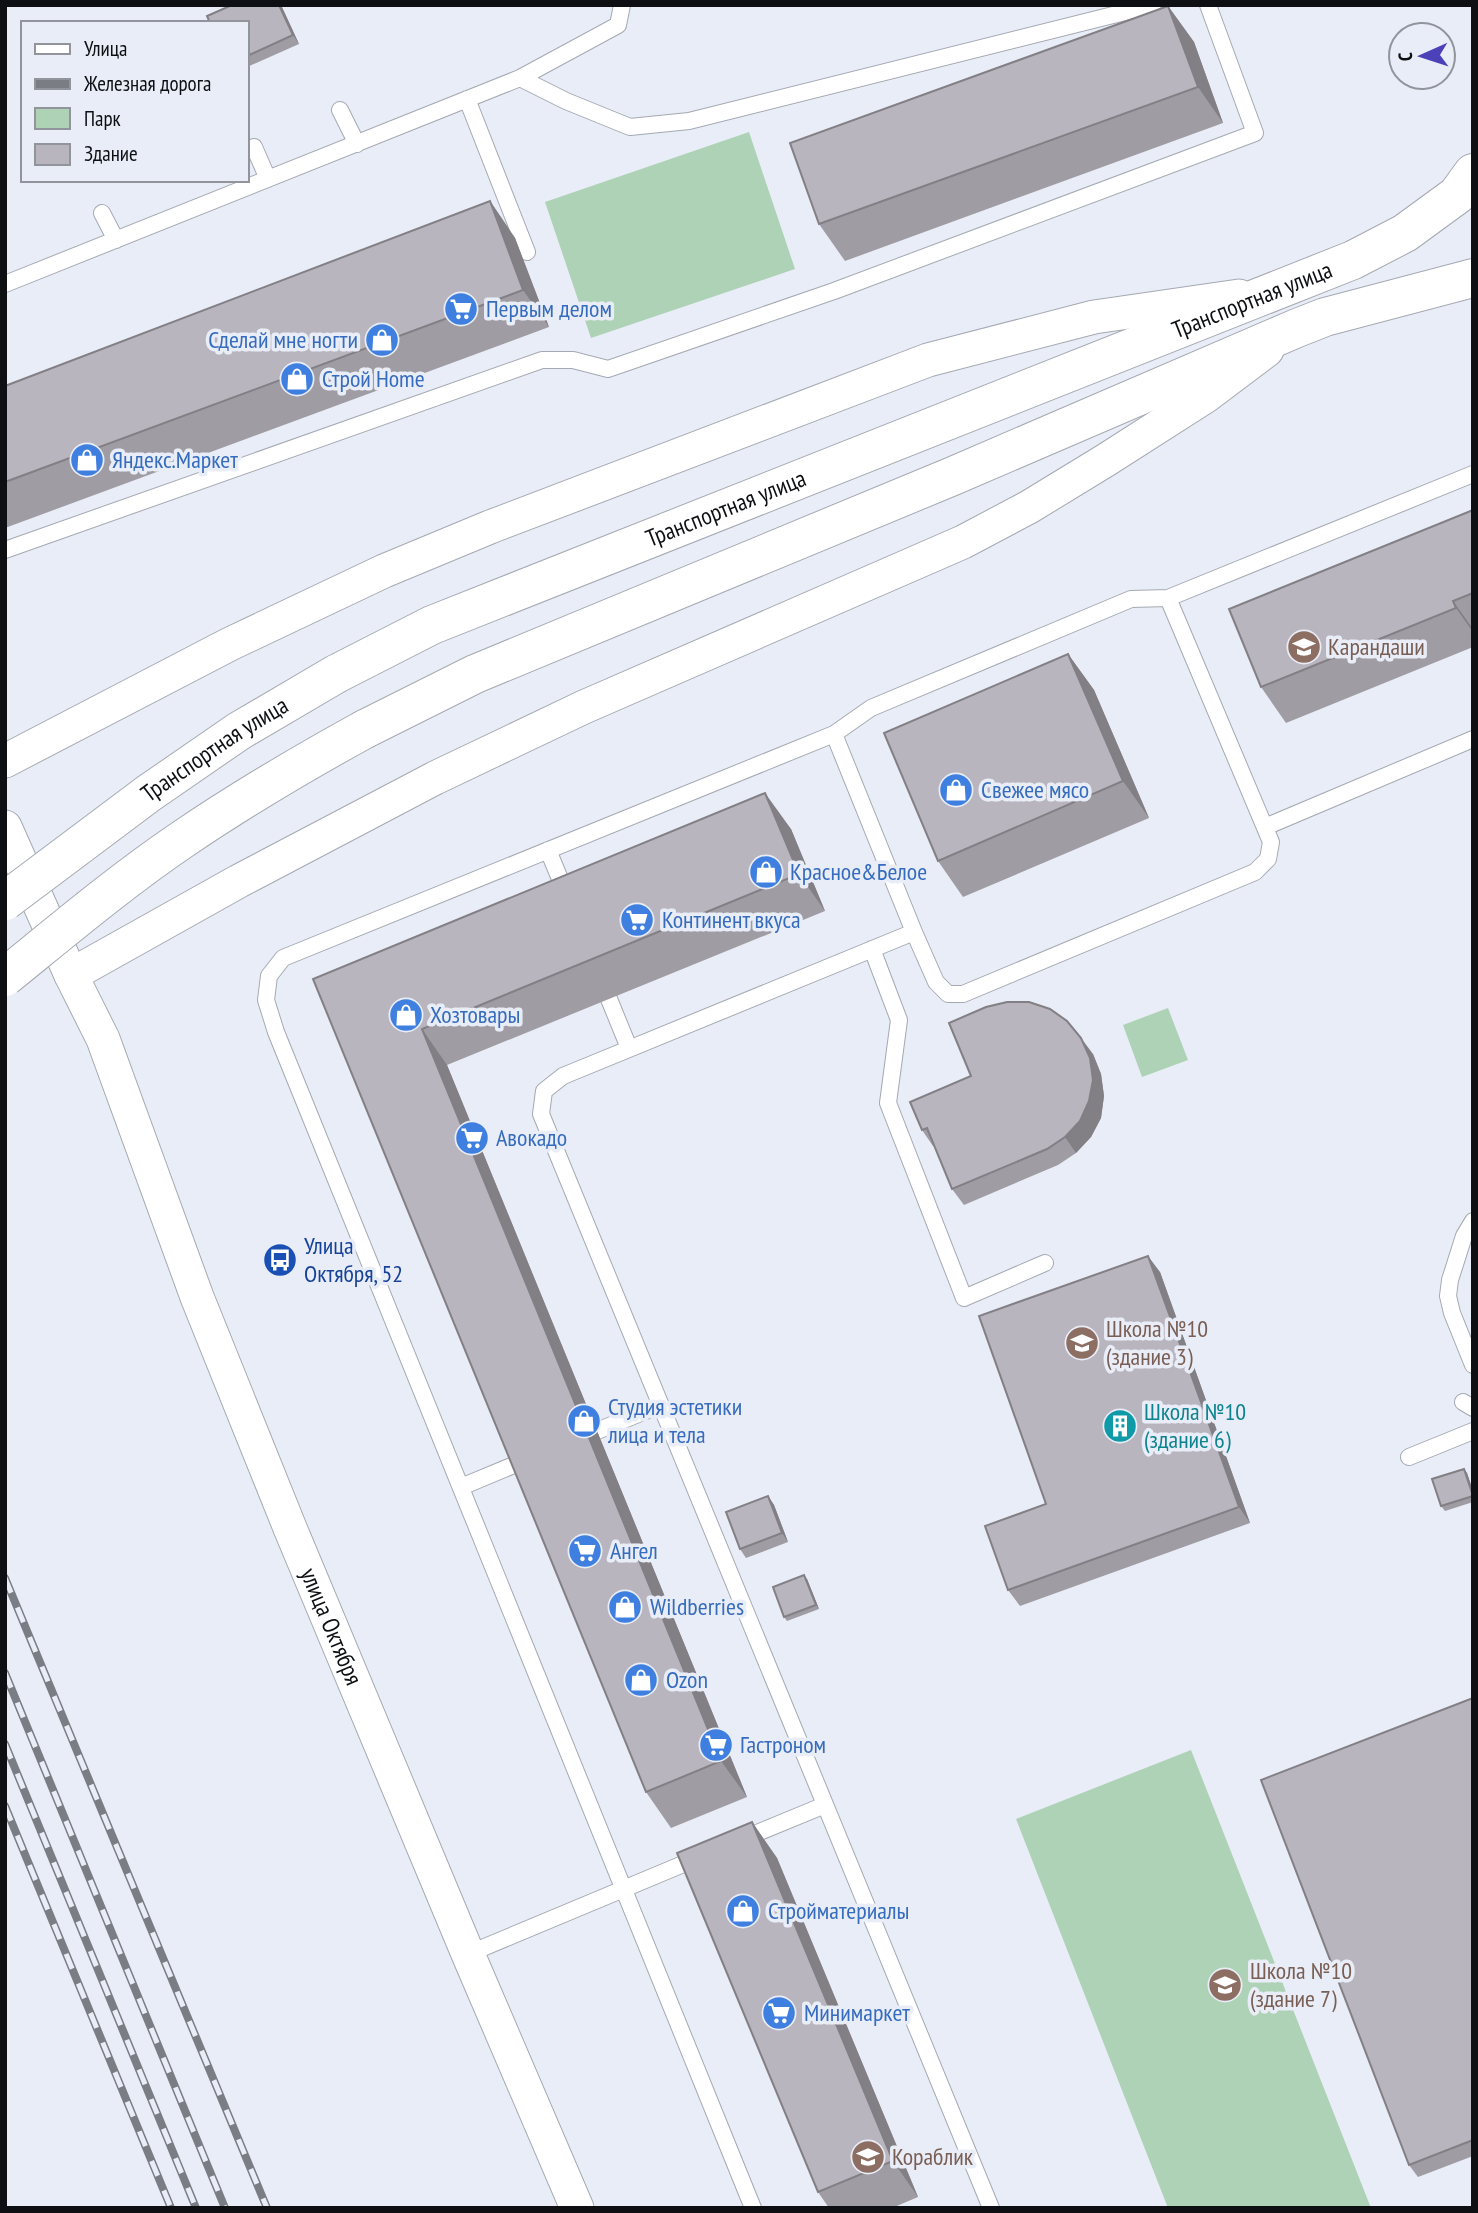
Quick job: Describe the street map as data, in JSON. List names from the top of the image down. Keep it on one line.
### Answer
{"streets":{"street":["Транспортная улица","улица Октября"]},"places":{"supermarket":["Первым делом","Континент вкуса","Авокадо","Ангел","Гастроном","Минимаркет"],"shop":["Сделай мне ногти","Строй Home","Яндекс.Маркет","Свежее мясо","Красное&Белое","Хозтовары","Студия эстетики лица и тела","Wildberries","Ozon","Стройматериалы"],"school or university":["Карандаши","Школа №10 (здание 3)","Школа №10 (здание 7)","Кораблик"],"bus stop":["Улица Октября, 52"],"building":["Школа №10 (здание 6)"]},"legend":["Улица","Железная дорога","Парк","Здание"],"north":"left"}
